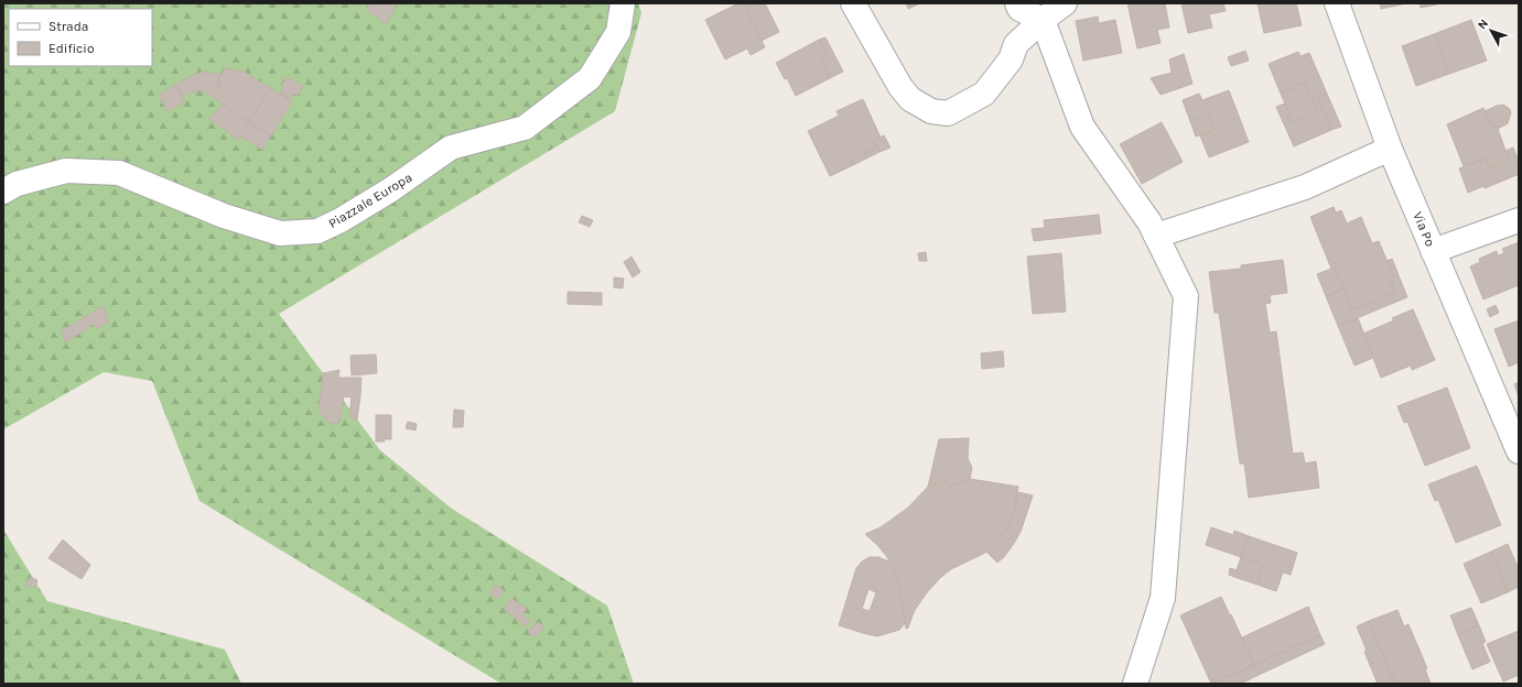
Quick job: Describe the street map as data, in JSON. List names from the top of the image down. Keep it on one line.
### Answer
{"streets":{"street":["Piazzale Europa","Via Po"]},"legend":["Strada","Edificio"],"north":"top left"}
